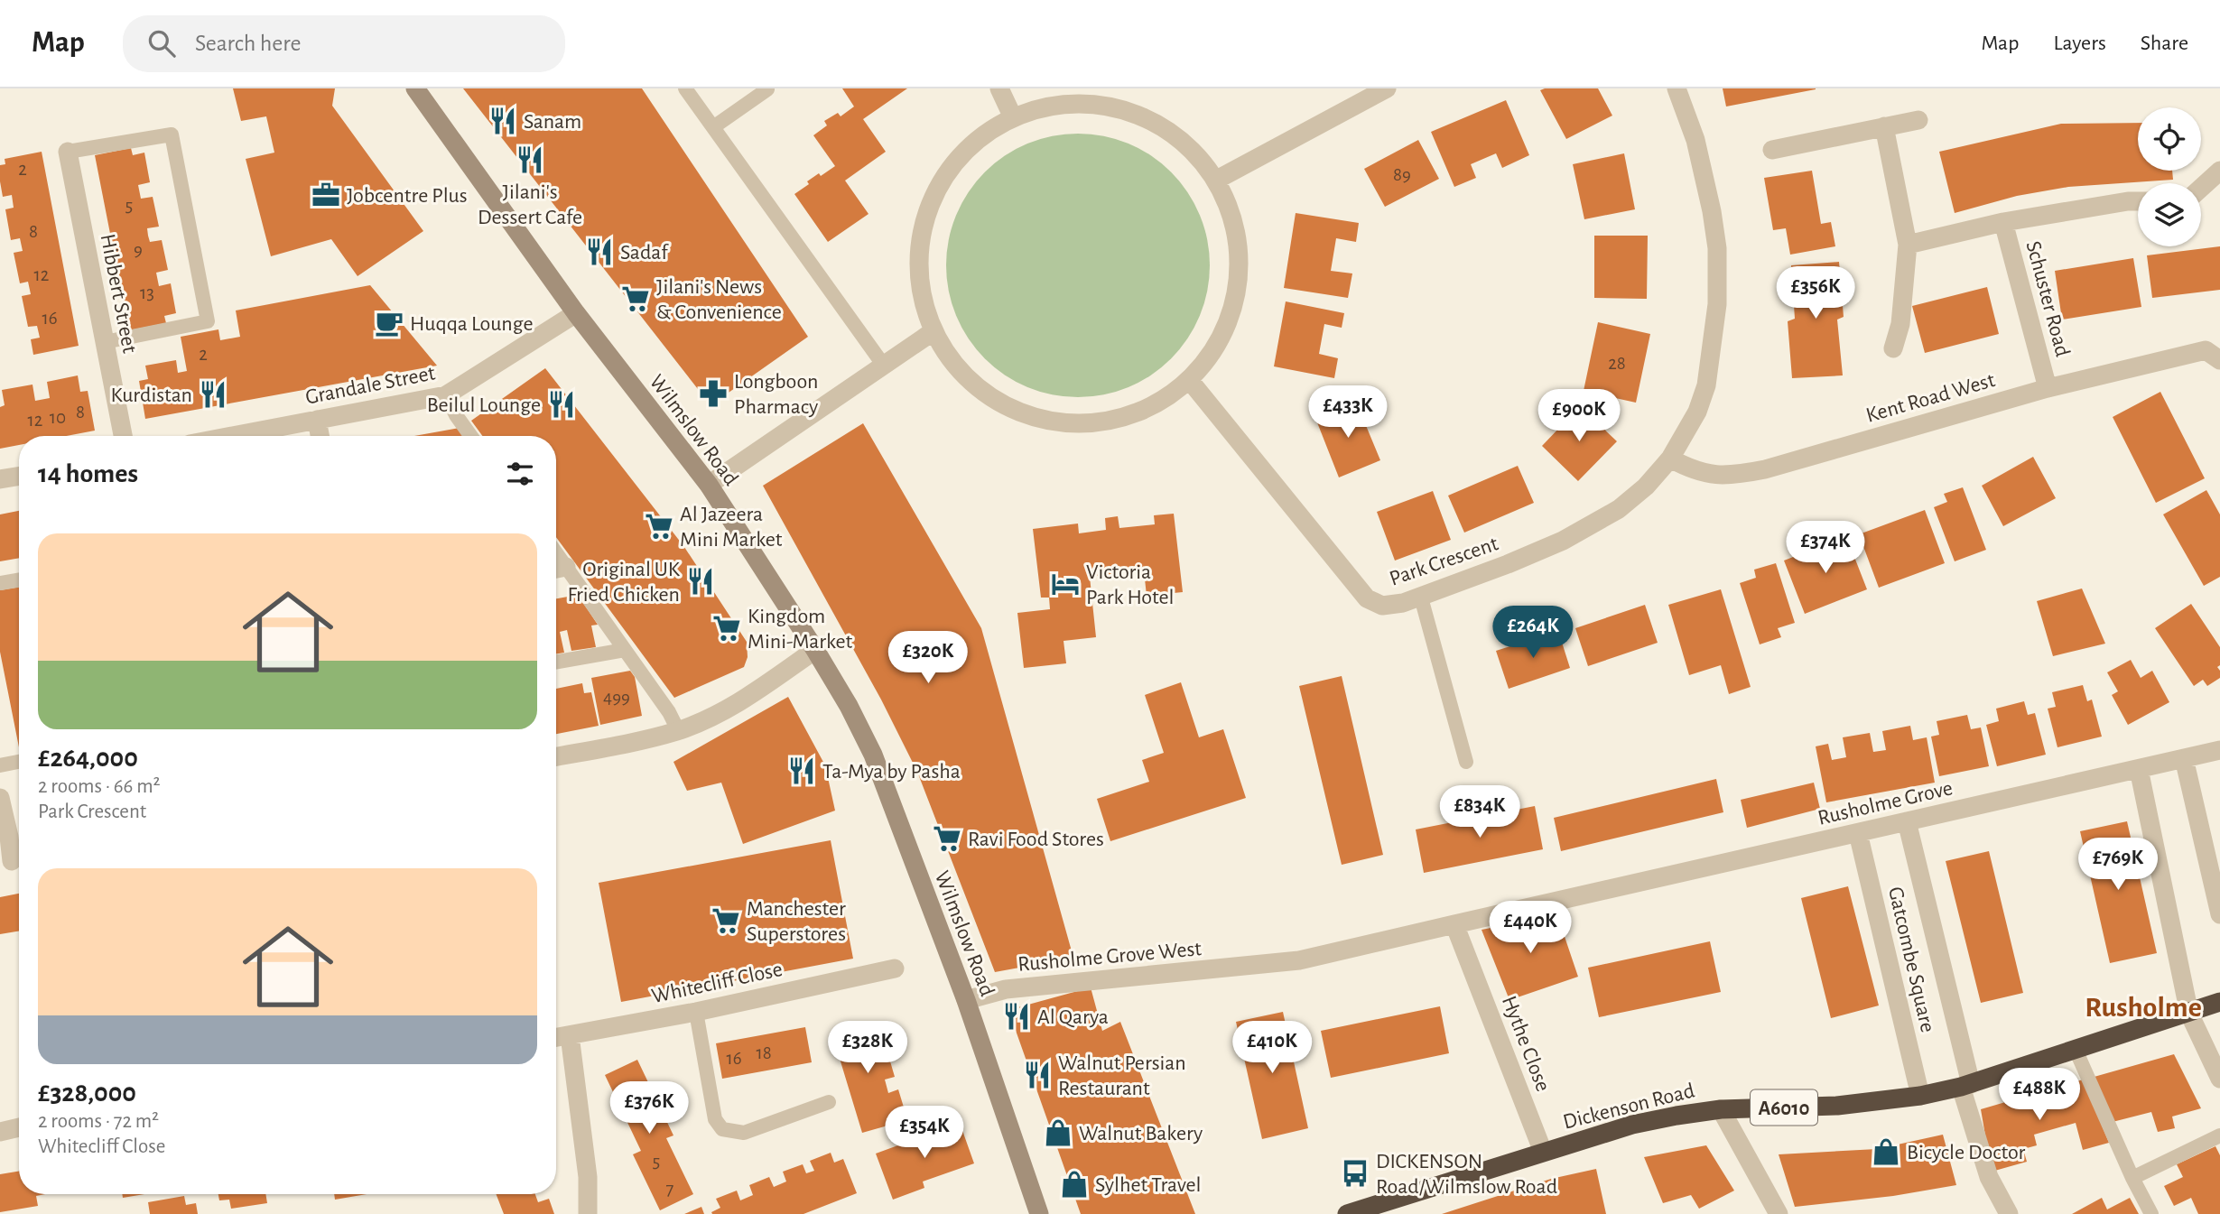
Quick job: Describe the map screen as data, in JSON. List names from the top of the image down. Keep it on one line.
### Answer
{"streets":{"highway":["Dickenson Road","A6010"],"main road":["Wilmslow Road"],"street":["Hibbert Street","Schuster Road","Grandale Street","Kent Road West","Park Crescent","Rusholme Grove","Rusholme Grove West","Gatcombe Square","Whitecliff Close","Hythe Close"]},"crossings":[["Schuster Road","Kent Road West"],["Grandale Street","Wilmslow Road"],["Kent Road West","Park Crescent"],["Wilmslow Road","Rusholme Grove West"],["Rusholme Grove","Rusholme Grove West"],["Rusholme Grove","Gatcombe Square"],["Rusholme Grove","Hythe Close"],["Rusholme Grove West","Hythe Close"],["Gatcombe Square","Dickenson Road"],["Hythe Close","Dickenson Road"]],"districts":["Rusholme"],"places":{"restaurant":["Sanam","Jilani's Dessert Cafe","Sadaf","Kurdistan","Beilul Lounge","Original UK Fried Chicken","Ta-Mya by Pasha","Al Qarya","Walnut Persian Restaurant"],"office":["Jobcentre Plus"],"supermarket":["Jilani's News & Convenience","Al Jazeera Mini Market","Kingdom Mini-Market","Ravi Food Stores","Manchester Superstores"],"cafe":["Huqqa Lounge"],"pharmacy":["Longboon Pharmacy"],"hotel":["Victoria Park Hotel"],"shop":["Walnut Bakery","Bicycle Doctor","Sylhet Travel"],"bus stop":["DICKENSON Road/Wilmslow Road"]},"house_numbers":["2","89","5","8","9","12","13","16","2","28","8","10","12","499","18","16","5","7"],"page":{"header":"Map","search":"Search here","nav":["Map","Layers","Share"],"price":["£356K","£433K","£900K","£374K","£264K","£320K","£834K","£769K","£440K","£328K","£410K","£488K","£376K","£354K"],"heading":"14 homes","list":[{"name":"£264,000","note":"2 rooms · 66 m² · Park Crescent"},{"name":"£328,000","note":"2 rooms · 72 m² · Whitecliff Close"}]}}
